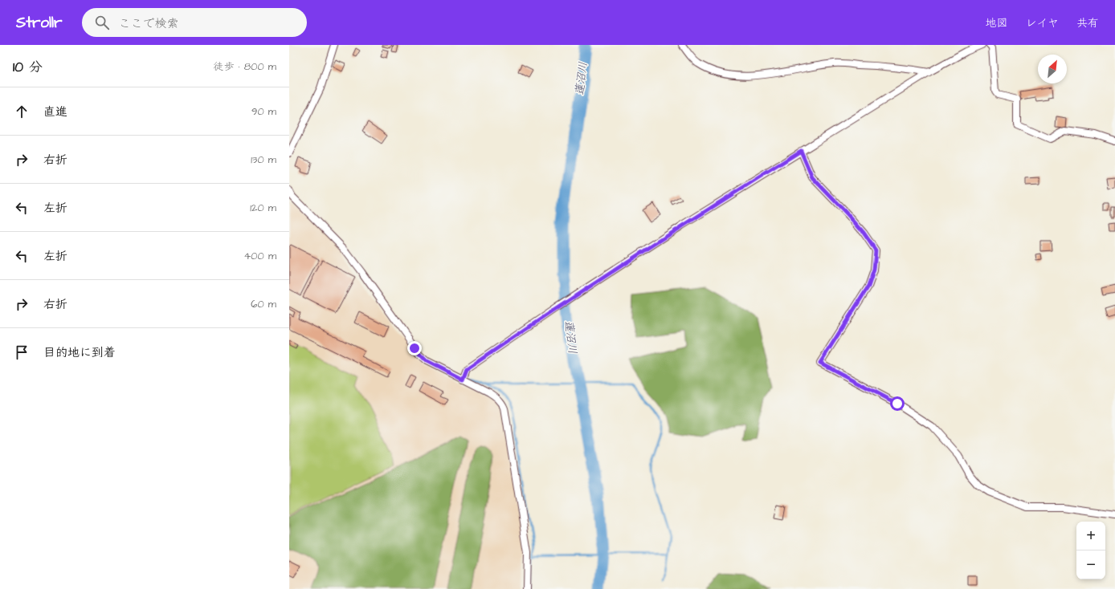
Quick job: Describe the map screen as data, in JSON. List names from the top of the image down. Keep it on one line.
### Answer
{"water":["蓮沼川"],"north":"top right","page":{"header":"Strollr","search":"ここで検索","nav":["地図","レイヤ","共有"],"heading":["10 分","徒歩 · 800 m"],"list":[["直進","90 m"],["右折","130 m"],["左折","120 m"],["左折","400 m"],["右折","60 m"],"目的地に到着"],"map_buttons":["+","−"]}}
